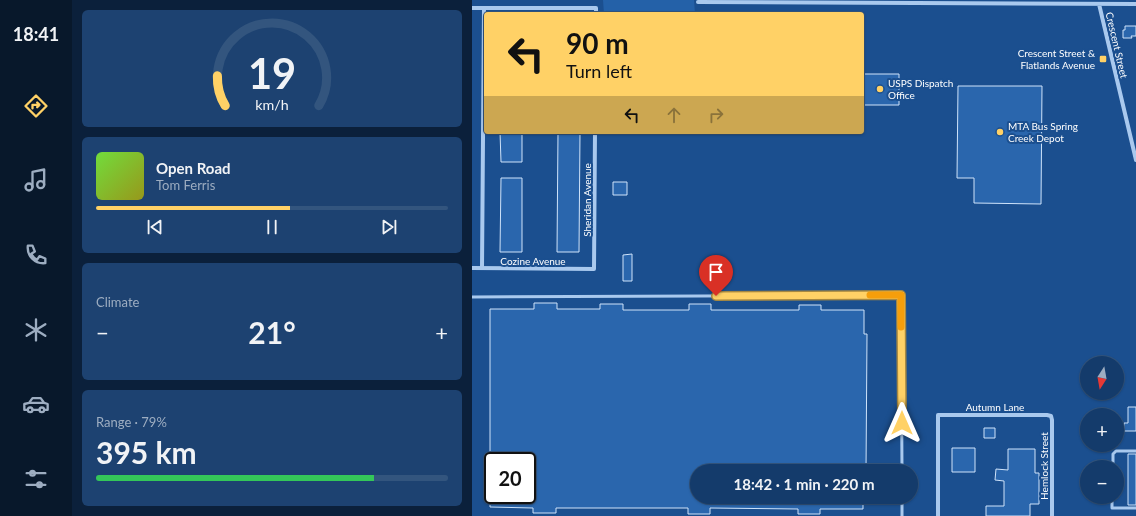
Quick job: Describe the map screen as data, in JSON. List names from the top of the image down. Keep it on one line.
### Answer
{"streets":{"street":["Crescent Street","Sheridan Avenue","Cozine Avenue","Autumn Lane","Hemlock Street"]},"crossings":[["Sheridan Avenue","Cozine Avenue"],["Autumn Lane","Hemlock Street"]],"places":{"transit":["Crescent Street & Flatlands Avenue"],"other":["USPS Dispatch Office","MTA Bus Spring Creek Depot"]},"north":"bottom","page":{"tabs":"18:41","turn":["90 m","Turn left"],"song":["Open Road","Tom Ferris"],"tile":["Climate",["Range · 79%","395 km"]],"heat":["−","21°","+"],"map_buttons":["+","−"],"limit":"20","trip":"18:42 · 1 min · 220 m","gauge":["19","km/h"]}}
